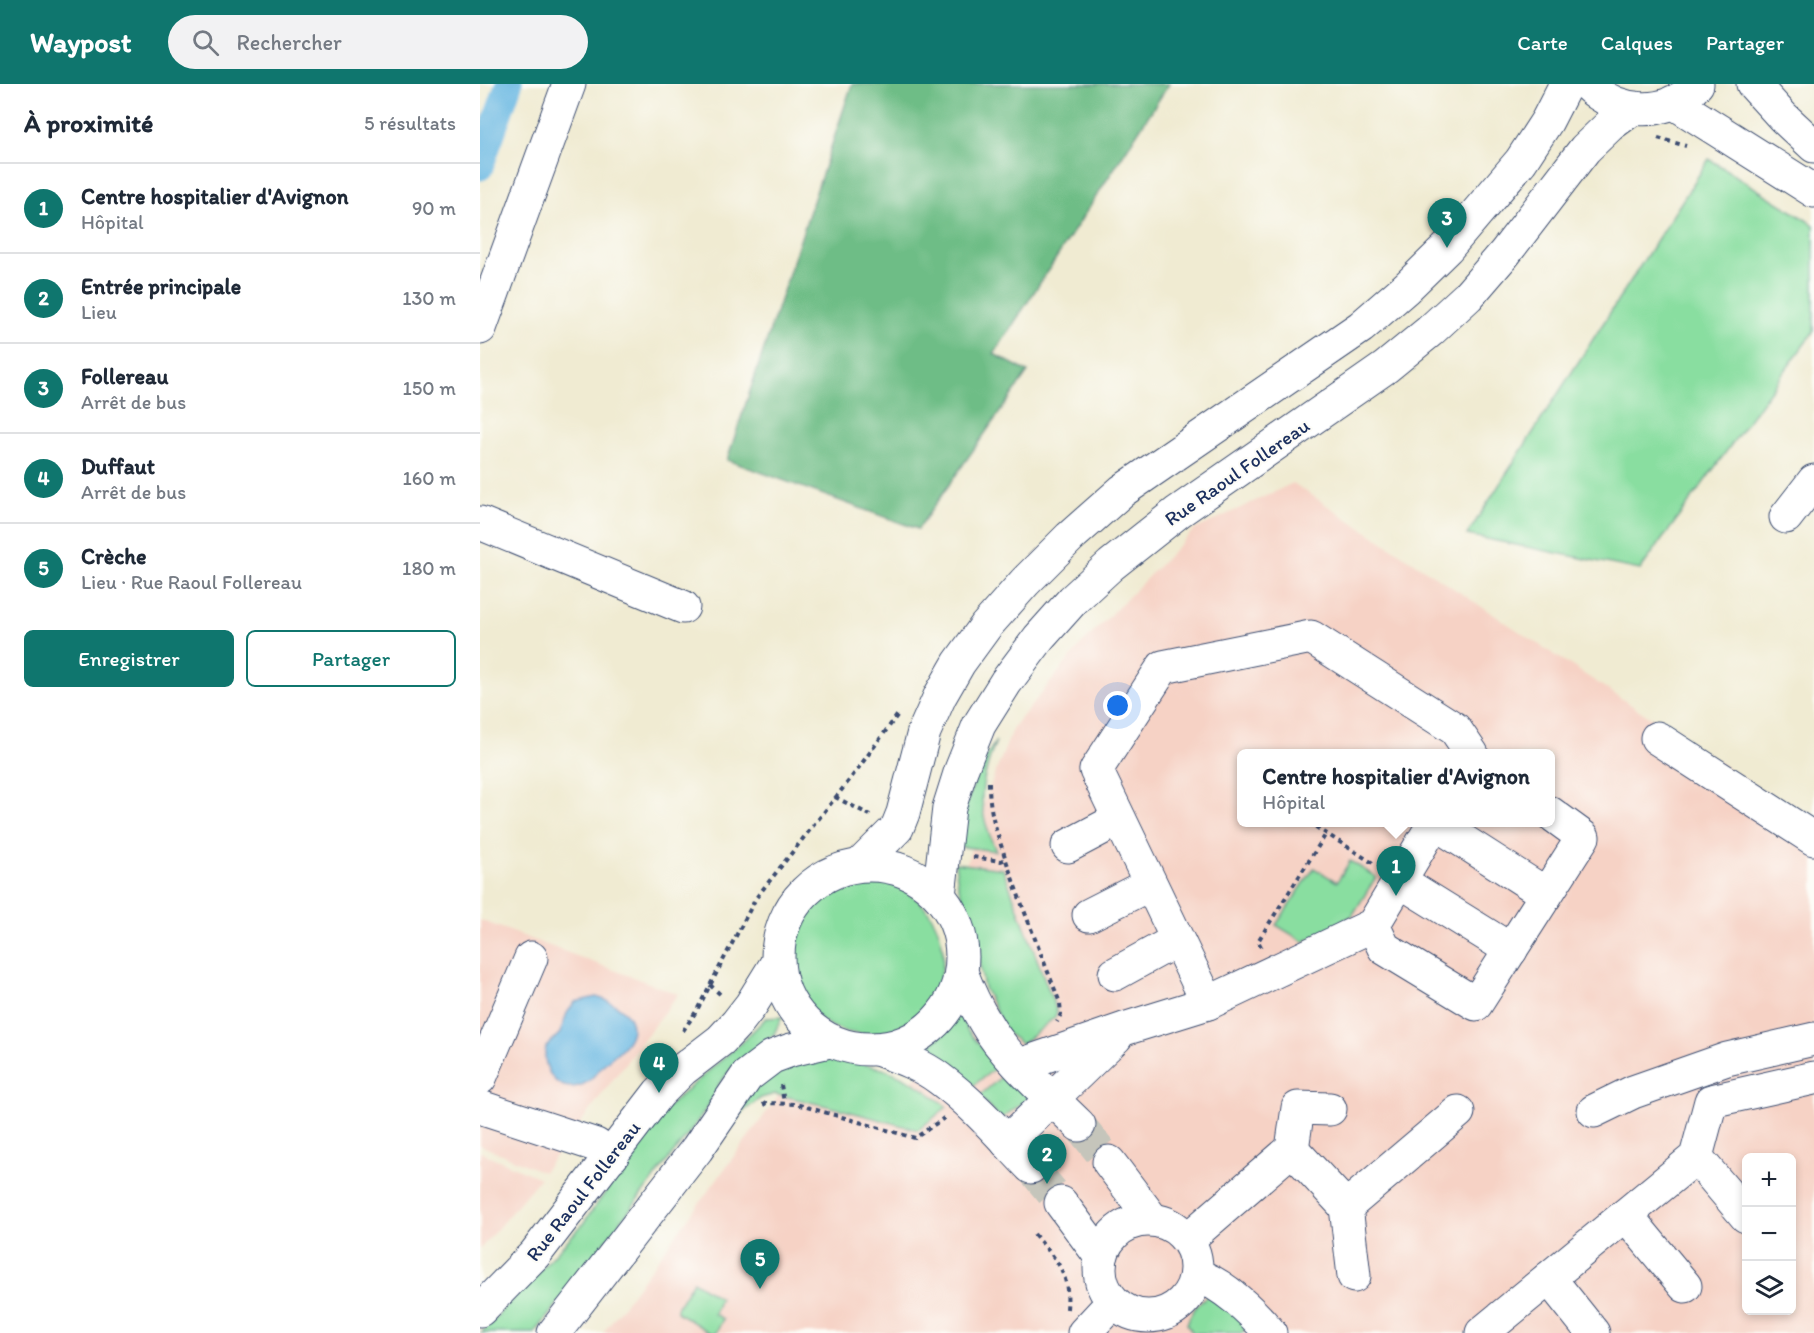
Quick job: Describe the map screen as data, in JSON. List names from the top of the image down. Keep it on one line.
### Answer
{"streets":{"street":["Rue Raoul Follereau"]},"page":{"header":"Waypost","search":"Rechercher","nav":["Carte","Calques","Partager"],"heading":["À proximité","5 résultats"],"list":[{"mark":"1","name":"Centre hospitalier d'Avignon","note":"Hôpital","value":"90 m"},{"mark":"2","name":"Entrée principale","note":"Lieu","value":"130 m"},{"mark":"3","name":"Follereau","note":"Arrêt de bus","value":"150 m"},{"mark":"4","name":"Duffaut","note":"Arrêt de bus","value":"160 m"},{"mark":"5","name":"Crèche","note":"Lieu · Rue Raoul Follereau","value":"180 m"}],"pins":["3","1","4","2","5"],"buttons":["Enregistrer","Partager"],"popup":["Centre hospitalier d'Avignon","Hôpital"],"map_buttons":["+","−"]}}
